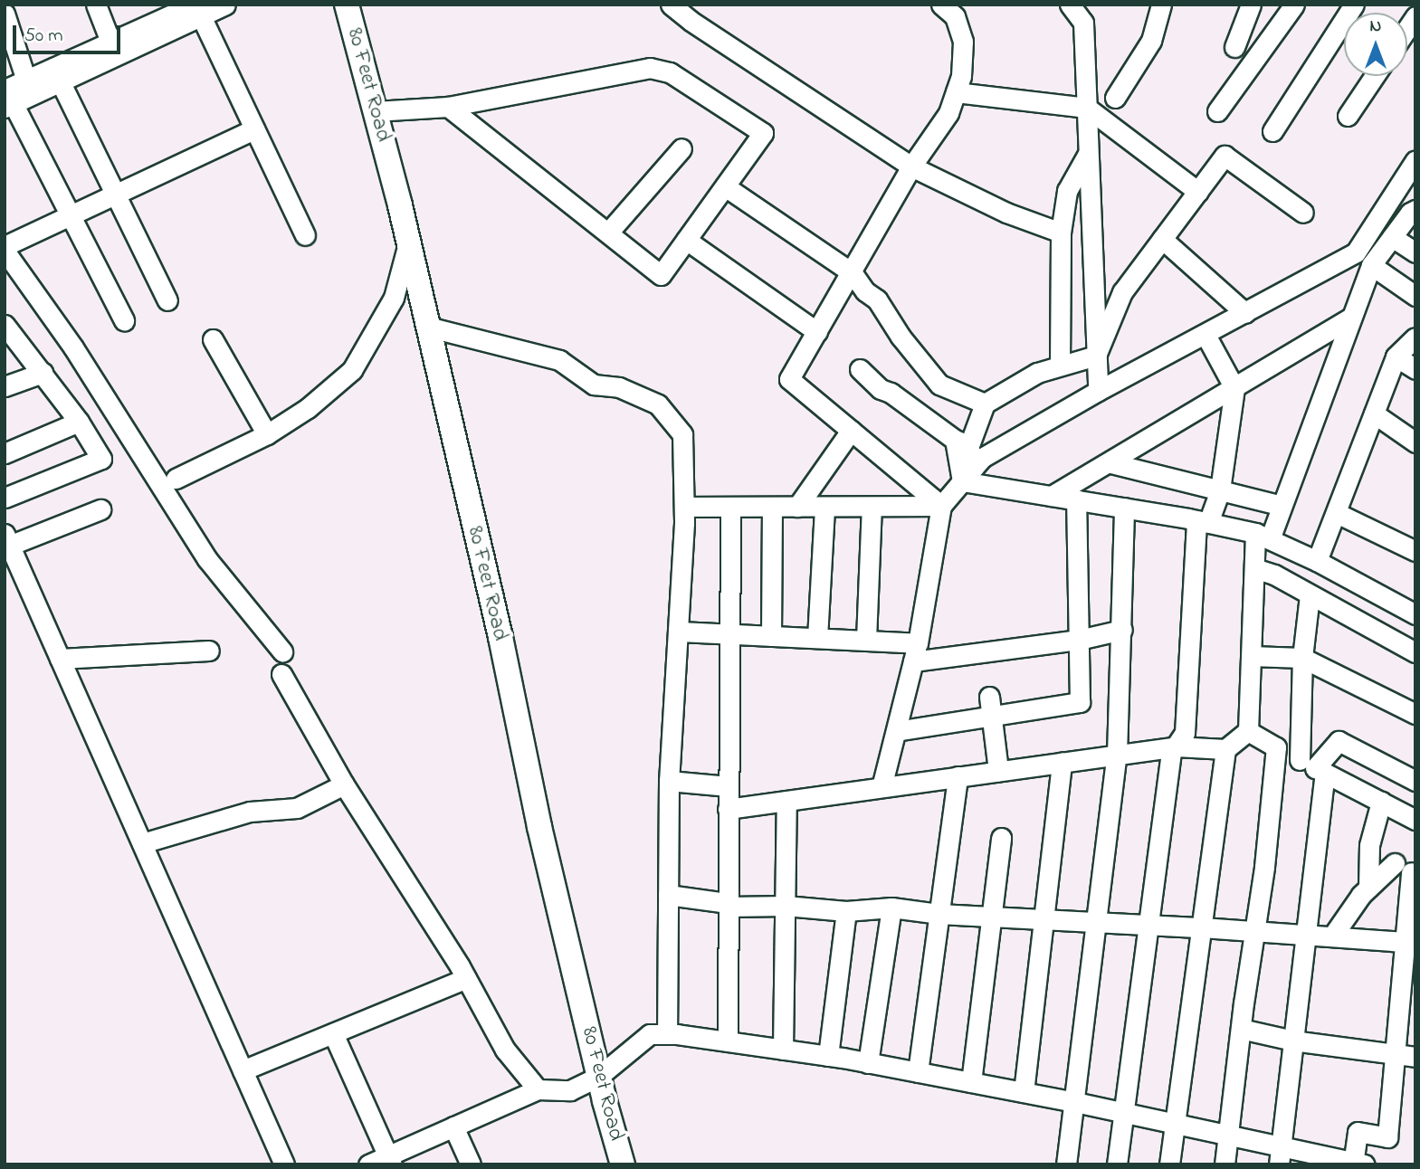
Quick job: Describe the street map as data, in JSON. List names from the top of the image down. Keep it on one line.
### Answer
{"streets":{"main road":["80 Feet Road"]},"scale_bar":"50 m","north":"top"}
